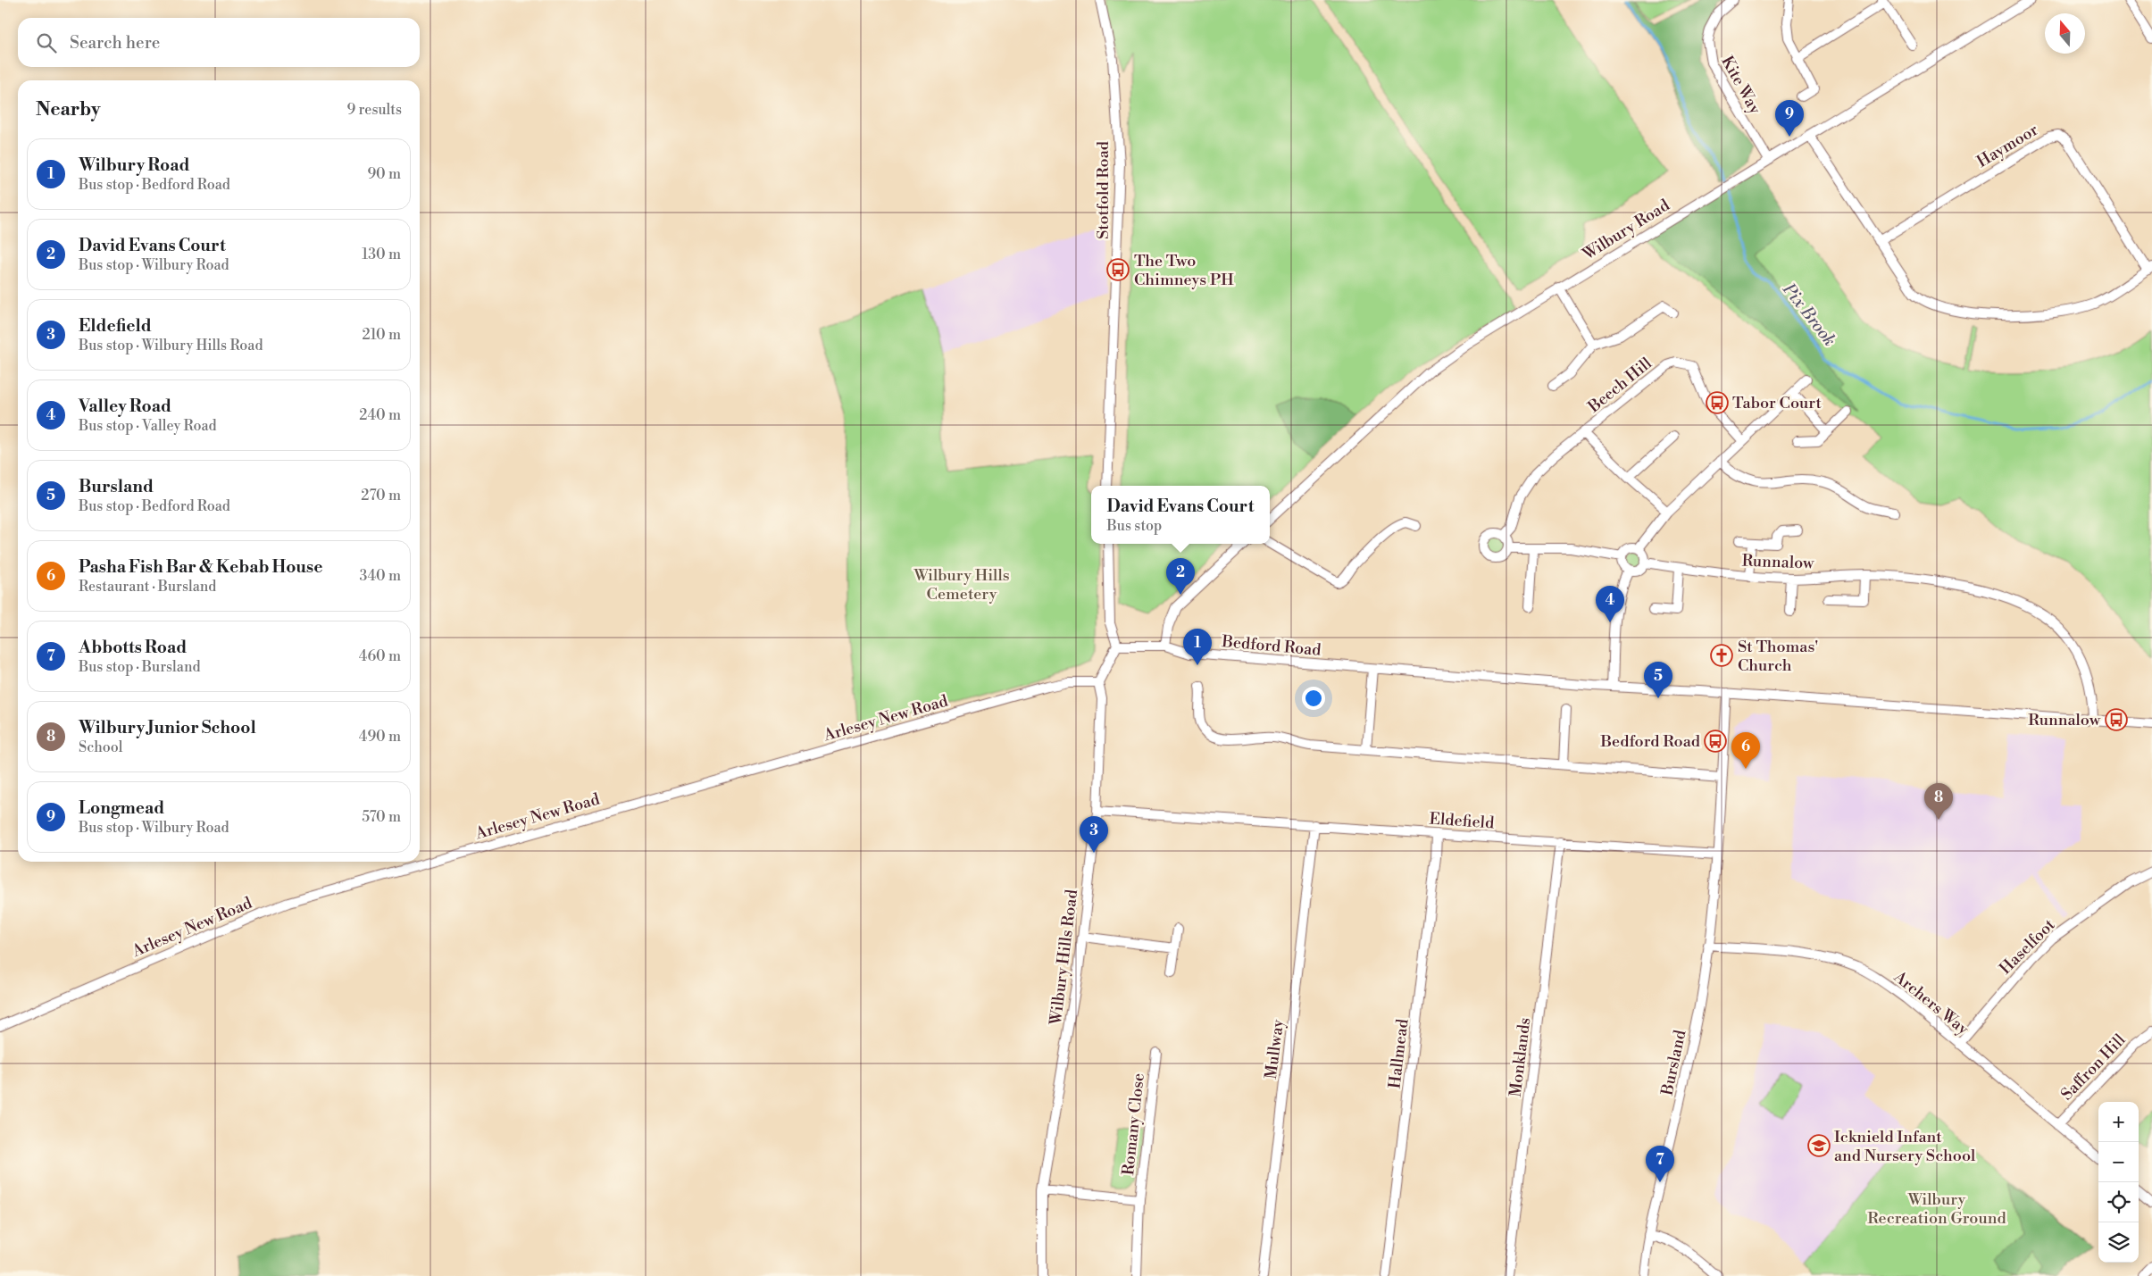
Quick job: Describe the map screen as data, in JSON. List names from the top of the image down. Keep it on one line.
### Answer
{"streets":{"street":["Kite Way","Haymoor","Stotfold Road","Wilbury Road","Beech Hill","Runnalow","Bedford Road","Arlesey New Road","Eldefield","Haselfoot","Wilbury Hills Road","Archers Way","Mullway","Hallmead","Monklands","Bursland","Saffron Hill","Romany Close"]},"crossings":[["Kite Way","Wilbury Road"],["Runnalow","Bedford Road"],["Bedford Road","Bursland"],["Arlesey New Road","Wilbury Hills Road"],["Eldefield","Wilbury Hills Road"],["Eldefield","Mullway"],["Eldefield","Hallmead"],["Eldefield","Monklands"],["Eldefield","Bursland"],["Haselfoot","Archers Way"],["Wilbury Hills Road","Romany Close"],["Archers Way","Bursland"],["Archers Way","Saffron Hill"]],"water":["Pix Brook"],"parks":["Wilbury Hills Cemetery","Wilbury Recreation Ground"],"places":{"bus stop":["The Two Chimneys PH","Tabor Court","Runnalow","Bedford Road"],"church":["St Thomas' Church"],"school or university":["Icknield Infant and Nursery School"]},"north":"top","page":{"search":"Search here","heading":["Nearby","9 results"],"pins":["9","2","4","1","5","6","8","3","7"],"list":[{"mark":"1","name":"Wilbury Road","note":"Bus stop · Bedford Road","value":"90 m"},{"mark":"2","name":"David Evans Court","note":"Bus stop · Wilbury Road","value":"130 m"},{"mark":"3","name":"Eldefield","note":"Bus stop · Wilbury Hills Road","value":"210 m"},{"mark":"4","name":"Valley Road","note":"Bus stop · Valley Road","value":"240 m"},{"mark":"5","name":"Bursland","note":"Bus stop · Bedford Road","value":"270 m"},{"mark":"6","name":"Pasha Fish Bar & Kebab House","note":"Restaurant · Bursland","value":"340 m"},{"mark":"7","name":"Abbotts Road","note":"Bus stop · Bursland","value":"460 m"},{"mark":"8","name":"Wilbury Junior School","note":"School","value":"490 m"},{"mark":"9","name":"Longmead","note":"Bus stop · Wilbury Road","value":"570 m"}],"popup":["David Evans Court","Bus stop"],"map_buttons":["+","−"]}}
